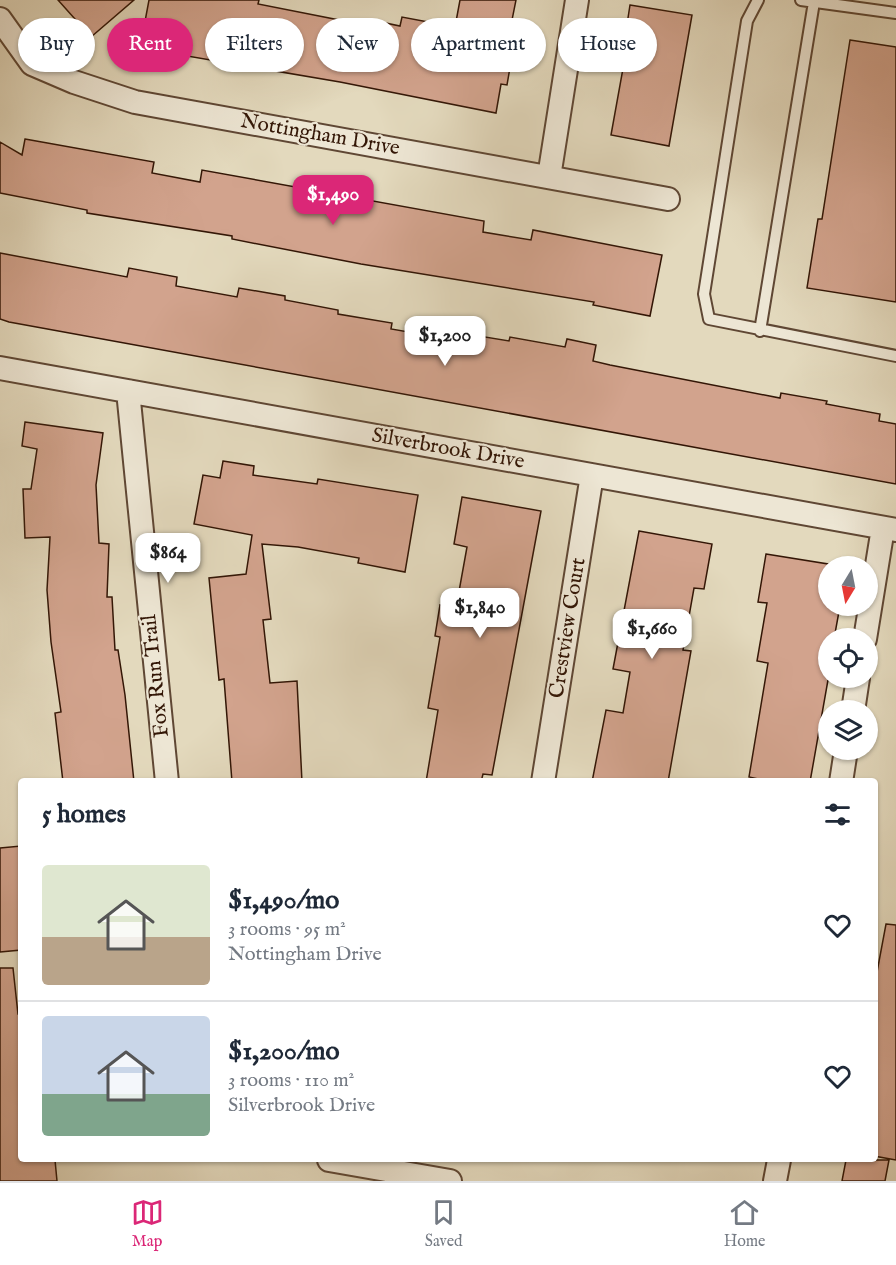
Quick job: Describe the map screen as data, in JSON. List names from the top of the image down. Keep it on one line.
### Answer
{"streets":{"street":["Nottingham Drive","Silverbrook Drive","Crestview Court","Fox Run Trail"]},"crossings":[["Silverbrook Drive","Crestview Court"],["Silverbrook Drive","Fox Run Trail"]],"north":"bottom","page":{"chip":["Buy","Rent","Filters","New","Apartment","House"],"price":["$1,490","$1,200","$864","$1,840","$1,660"],"heading":"5 homes","list":[{"name":"$1,490/mo","note":"3 rooms · 95 m² · Nottingham Drive"},{"name":"$1,200/mo","note":"3 rooms · 110 m² · Silverbrook Drive"}],"tabs":["Map","Saved","Home"]}}
